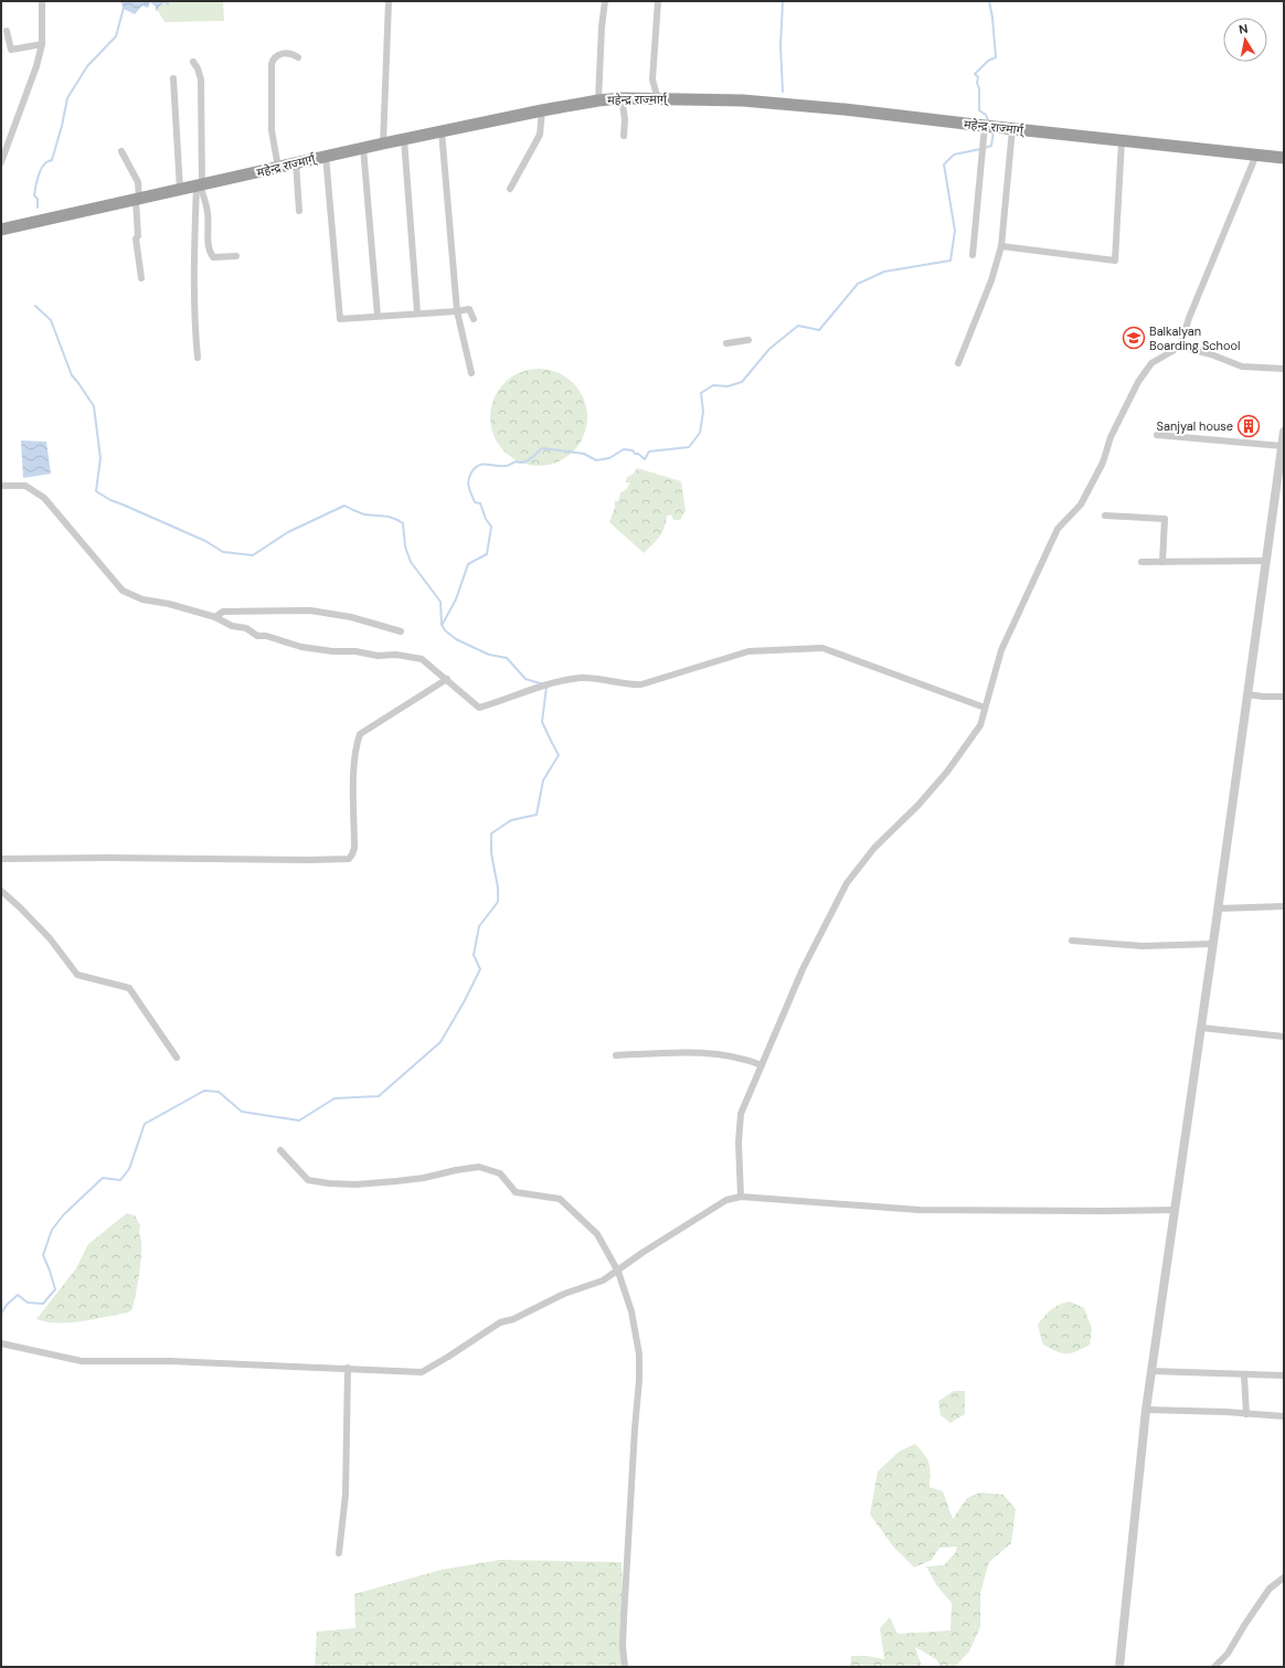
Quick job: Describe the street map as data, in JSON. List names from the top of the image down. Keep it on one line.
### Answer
{"streets":{"highway":["महेन्द्र राज्मार्ग्"]},"places":{"school or university":["Balkalyan Boarding School"],"building":["Sanjyal house"]},"north":"top"}
